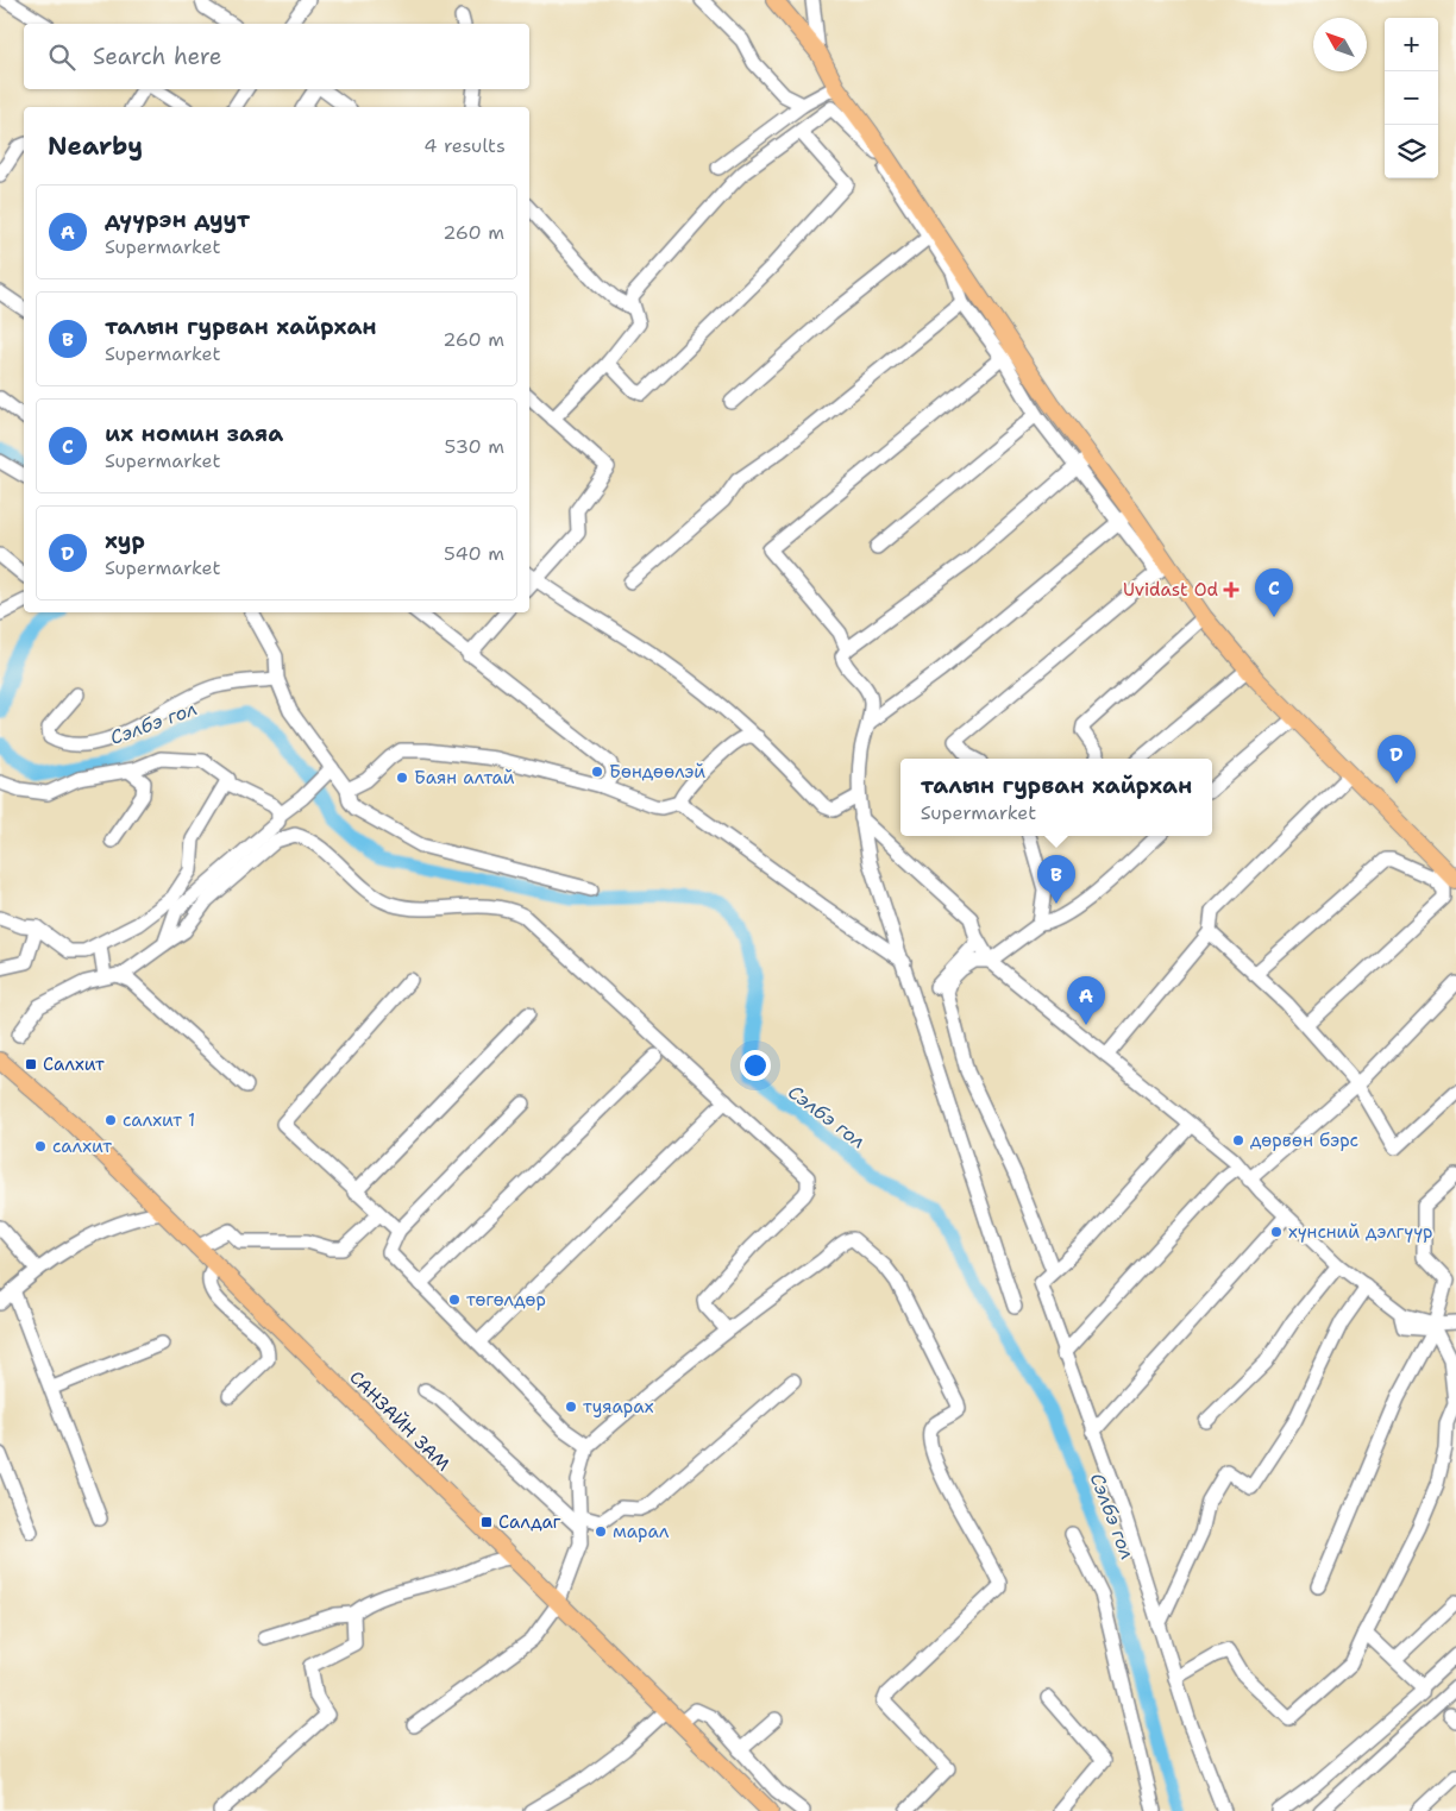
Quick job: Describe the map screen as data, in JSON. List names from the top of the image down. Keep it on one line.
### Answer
{"streets":{"main road":["САНЗАЙН ЗАМ"]},"water":["Сэлбэ гол"],"places":{"health":["Uvidast Od"],"other":["Бөндөөлэй","Баян алтай","салхит 1","дөрвөн бэрс","салхит","хүнсний дэлгүүр","төгөлдөр","туяарах","марал"],"transit":["Салхит","Салдаг"]},"north":"top left","page":{"map_buttons":["+","−"],"search":"Search here","heading":["Nearby","4 results"],"list":[{"mark":"A","name":"дүүрэн дуут","note":"Supermarket","value":"260 m"},{"mark":"B","name":"талын гурван хайрхан","note":"Supermarket","value":"260 m"},{"mark":"C","name":"их номин заяа","note":"Supermarket","value":"530 m"},{"mark":"D","name":"хур","note":"Supermarket","value":"540 m"}],"pins":["C","D","B","A"],"popup":["талын гурван хайрхан","Supermarket"]}}
